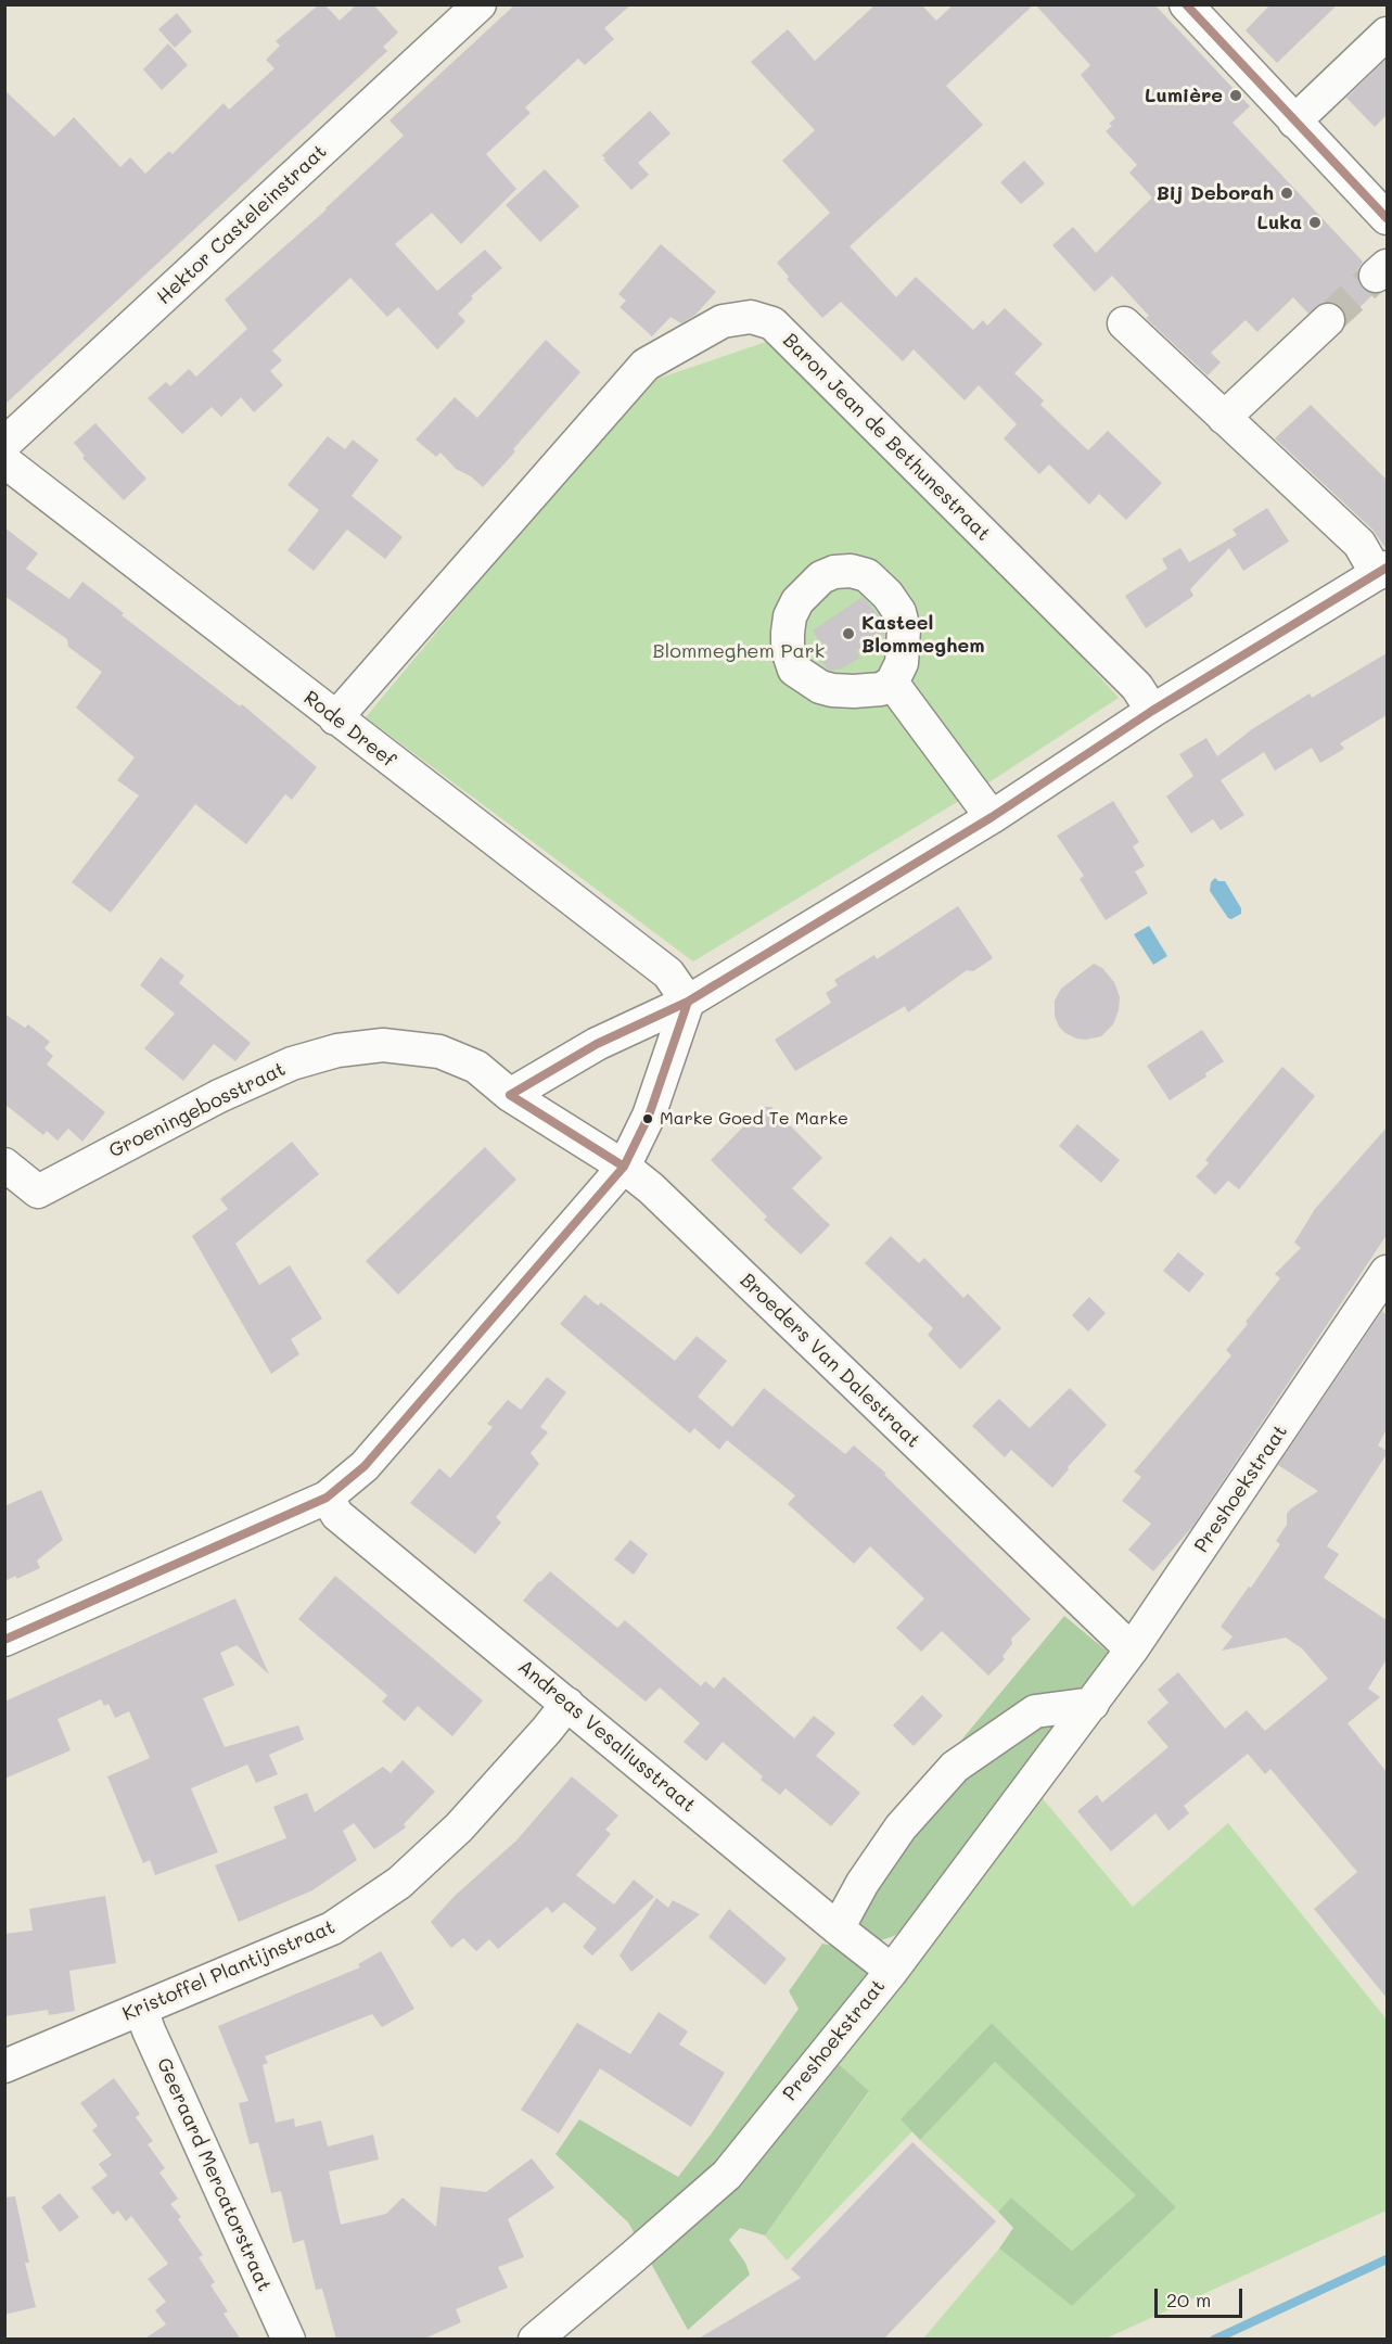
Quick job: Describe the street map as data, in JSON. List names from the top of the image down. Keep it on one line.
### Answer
{"streets":{"street":["Hektor Casteleinstraat","Baron Jean de Bethunestraat","Rode Dreef","Groeningebosstraat","Broeders Van Dalestraat","Preshoekstraat","Andreas Vesaliusstraat","Kristoffel Plantijnstraat","Geeraard Mercatorstraat"]},"crossings":[["Baron Jean de Bethunestraat","Rode Dreef"],["Groeningebosstraat","Broeders Van Dalestraat"],["Broeders Van Dalestraat","Preshoekstraat"],["Preshoekstraat","Andreas Vesaliusstraat"],["Andreas Vesaliusstraat","Kristoffel Plantijnstraat"],["Kristoffel Plantijnstraat","Geeraard Mercatorstraat"]],"parks":["Blommeghem Park"],"places":["Lumière","Bij Deborah","Luka","Kasteel Blommeghem","Marke Goed Te Marke"],"scale_bar":"20 m"}
